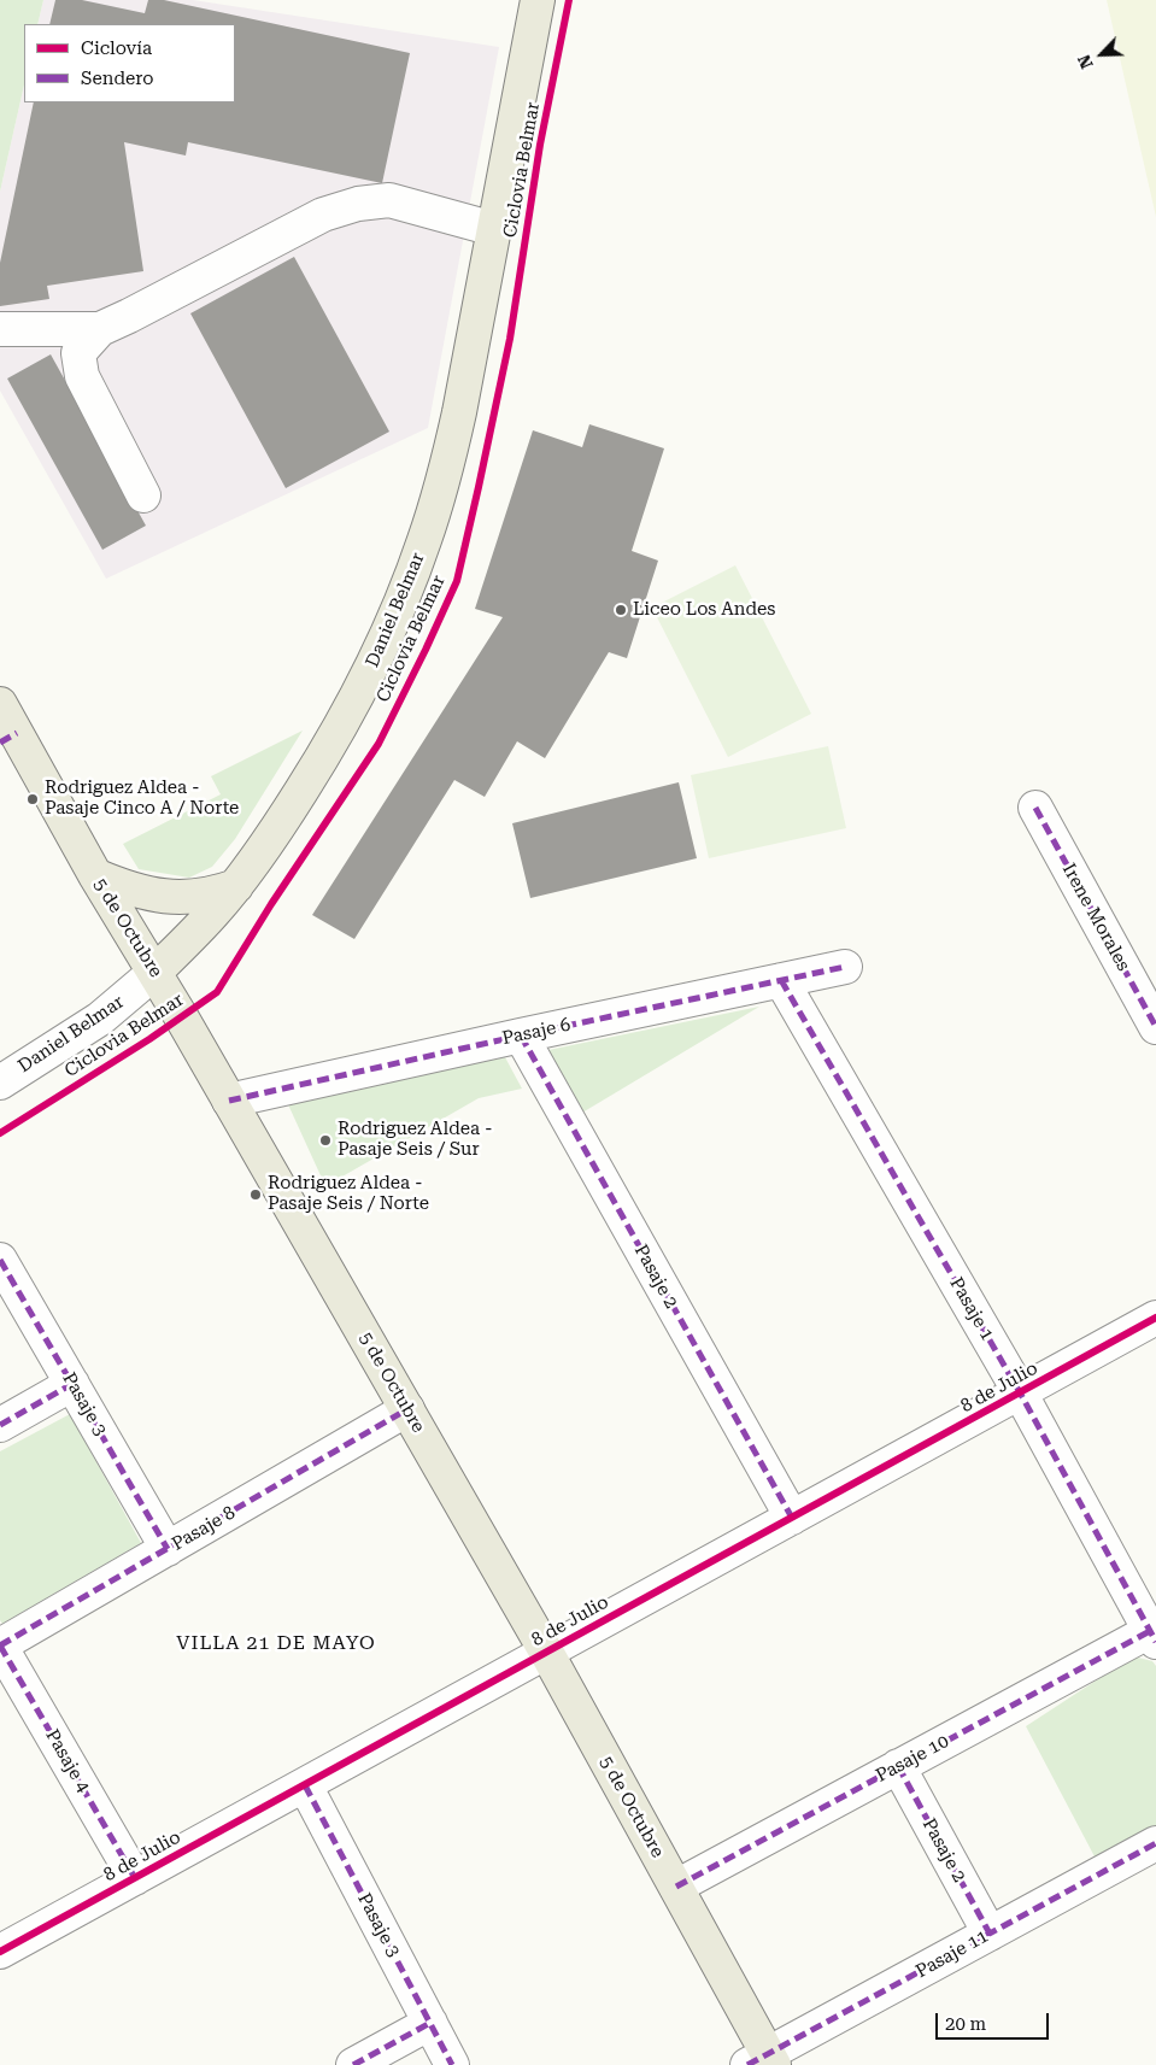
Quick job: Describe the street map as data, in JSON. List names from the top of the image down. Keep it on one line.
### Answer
{"streets":{"main road":["Daniel Belmar","5 de Octubre"],"street":["Irene Morales","Pasaje 6","Pasaje 2","Pasaje 1","8 de Julio","Pasaje 3","Pasaje 8","Pasaje 10","Pasaje 4","Pasaje 11"],"cycle path":["Ciclovia Belmar"]},"crossings":[["Daniel Belmar","5 de Octubre"],["5 de Octubre","Pasaje 6"],["5 de Octubre","8 de Julio"],["5 de Octubre","Pasaje 8"],["5 de Octubre","Pasaje 10"],["5 de Octubre","Pasaje 11"],["Pasaje 6","Pasaje 2"],["Pasaje 6","Pasaje 1"],["Pasaje 2","8 de Julio"],["Pasaje 2","Pasaje 10"],["Pasaje 2","Pasaje 11"],["Pasaje 1","8 de Julio"],["Pasaje 1","Pasaje 10"],["8 de Julio","Pasaje 3"],["8 de Julio","Pasaje 4"],["Pasaje 3","Pasaje 8"],["Pasaje 8","Pasaje 4"]],"districts":["VILLA 21 DE MAYO"],"places":["Liceo Los Andes","Rodriguez Aldea - Pasaje Cinco A / Norte","Rodriguez Aldea - Pasaje Seis / Sur","Rodriguez Aldea - Pasaje Seis / Norte"],"legend":["Ciclovía","Sendero"],"scale_bar":"20 m","north":"bottom left"}
